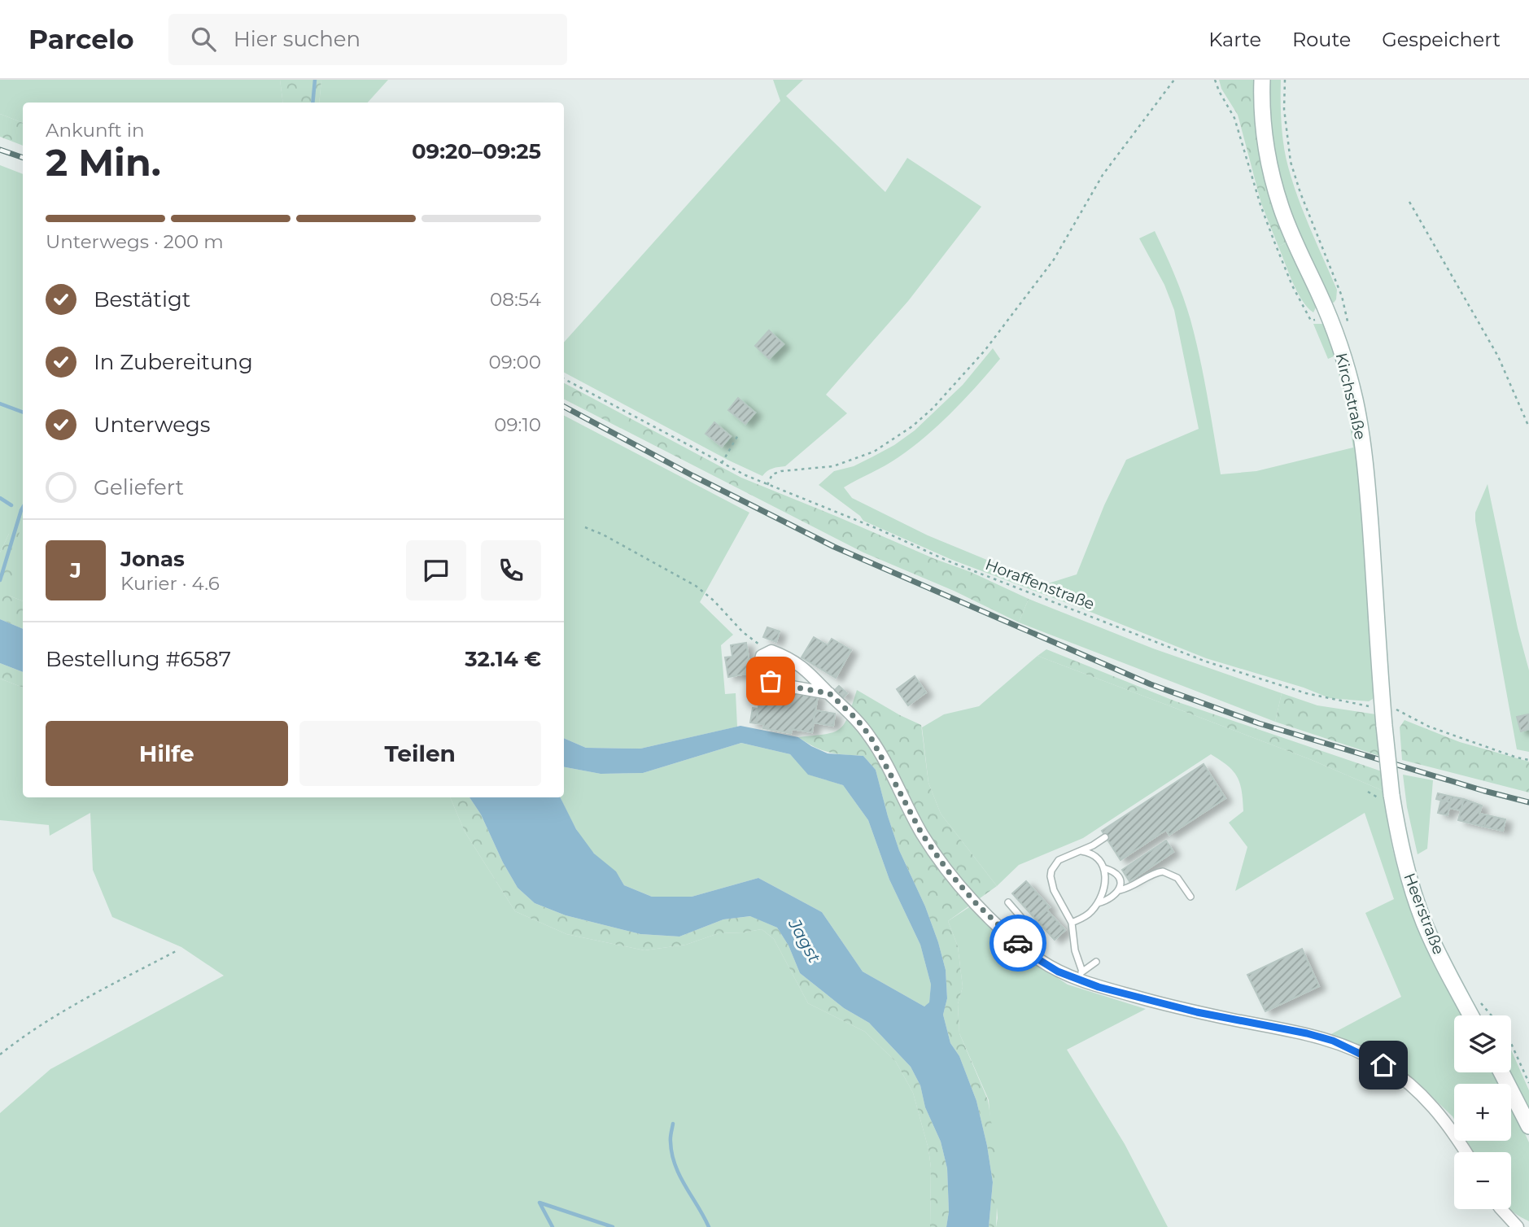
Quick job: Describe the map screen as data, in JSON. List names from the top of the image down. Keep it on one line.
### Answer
{"streets":{"street":["Kirchstraße","Heerstraße"],"path":["Horaffenstraße"]},"crossings":[["Kirchstraße","Horaffenstraße"],["Kirchstraße","Heerstraße"]],"water":["Jagst"],"page":{"header":"Parcelo","search":"Hier suchen","nav":["Karte","Route","Gespeichert"],"heading":["2 Min.","Ankunft in","09:20–09:25"],"panel":["Jonas","Kurier · 4.6","Bestellung #6587","32.14 €"],"bar":"Unterwegs · 200 m","list":[["Bestätigt","08:54"],["In Zubereitung","09:00"],["Unterwegs","09:10"],"Geliefert"],"round":"J","buttons":["Hilfe","Teilen"],"map_buttons":["+","−"]}}
